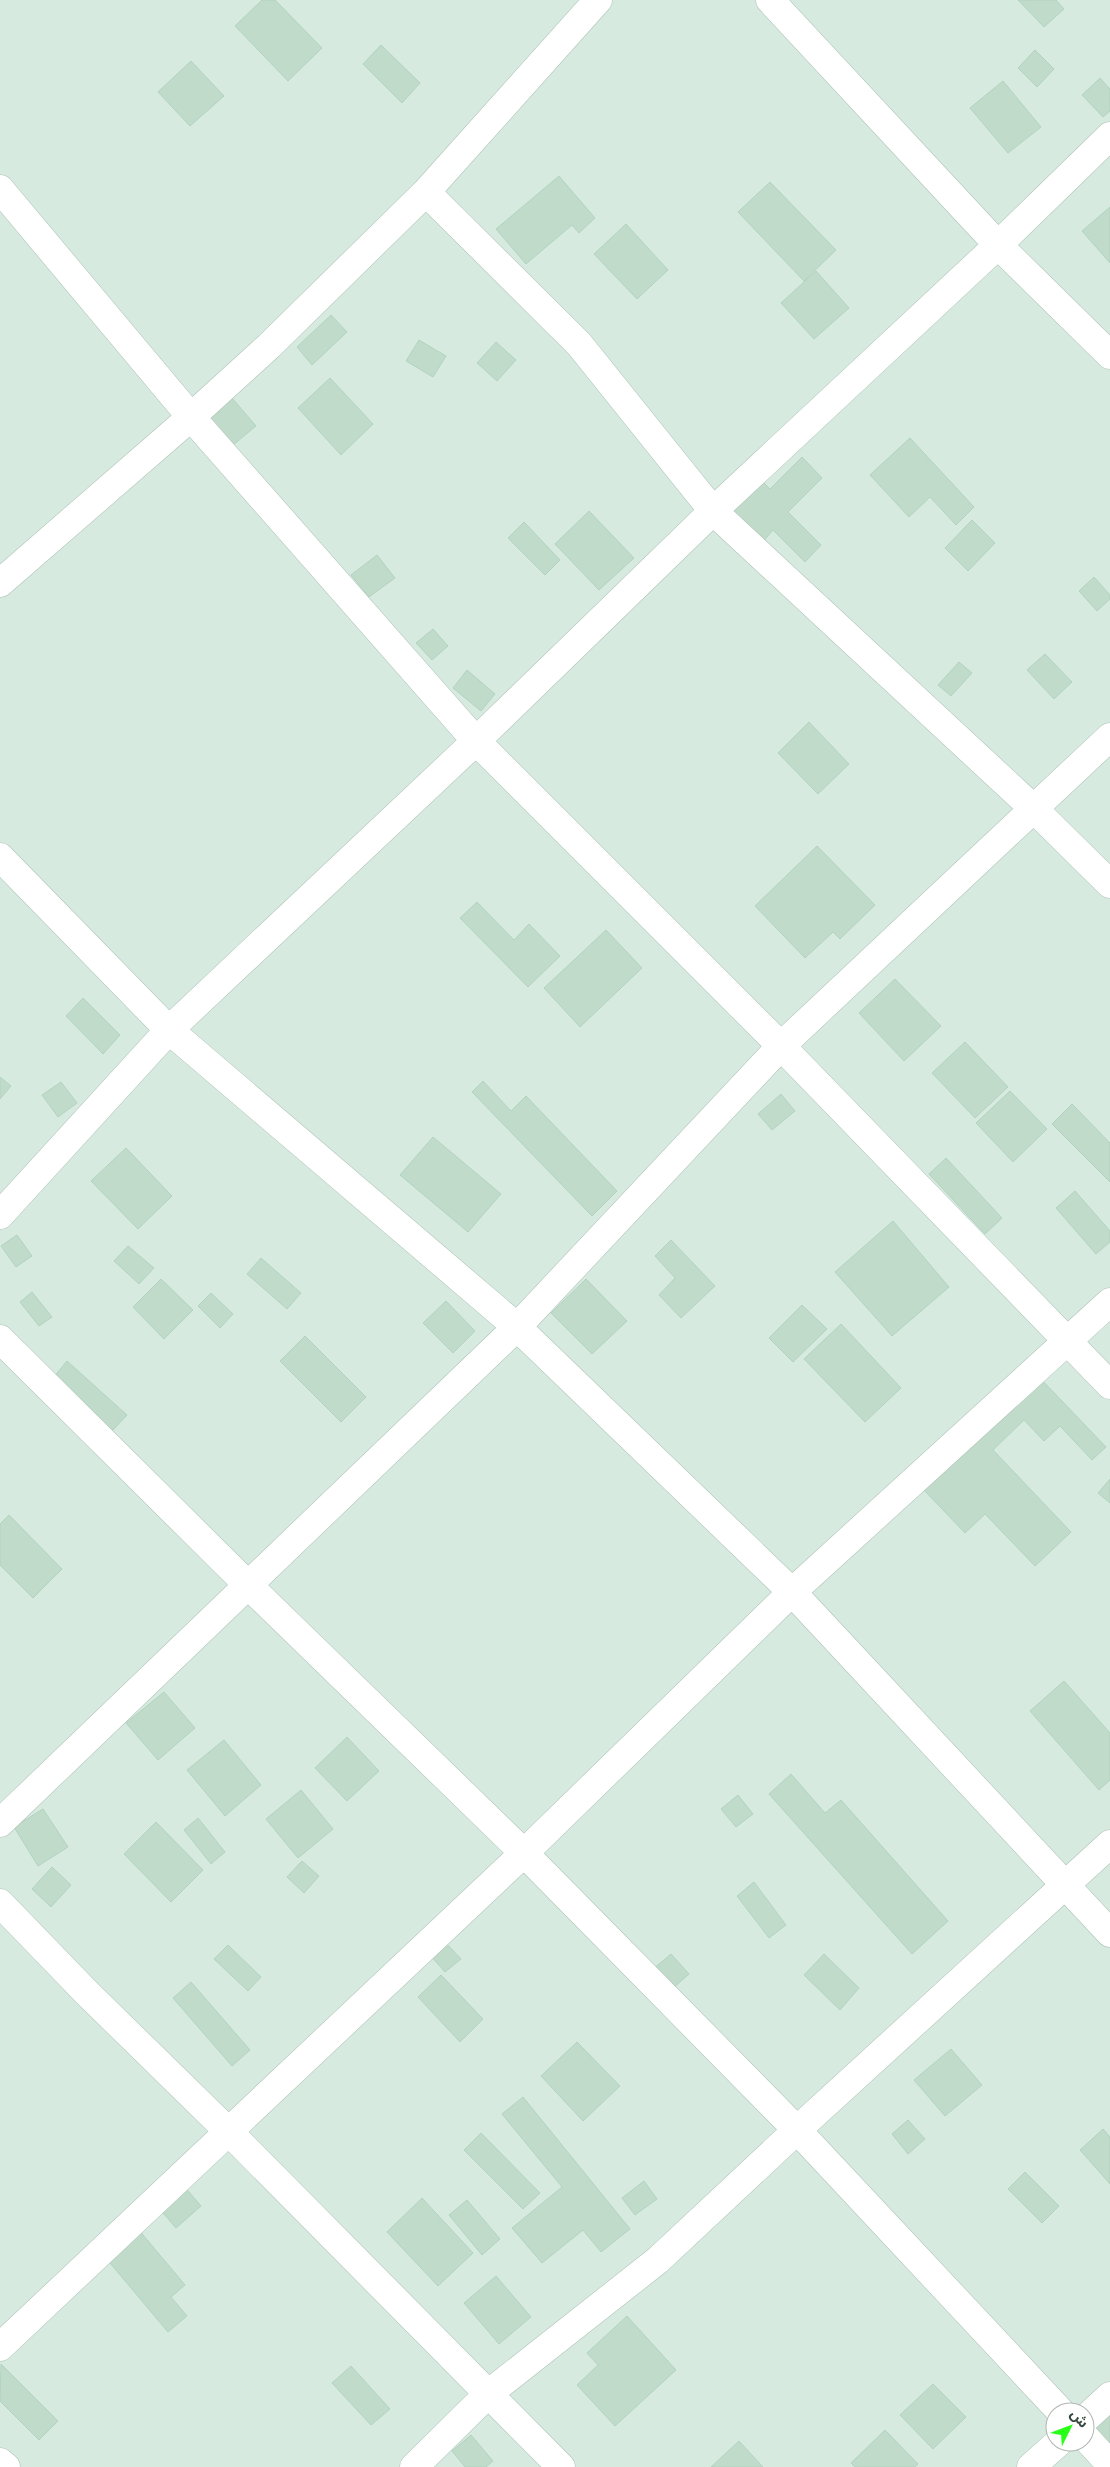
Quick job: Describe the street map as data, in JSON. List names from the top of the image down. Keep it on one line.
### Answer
{"north":"top right"}
